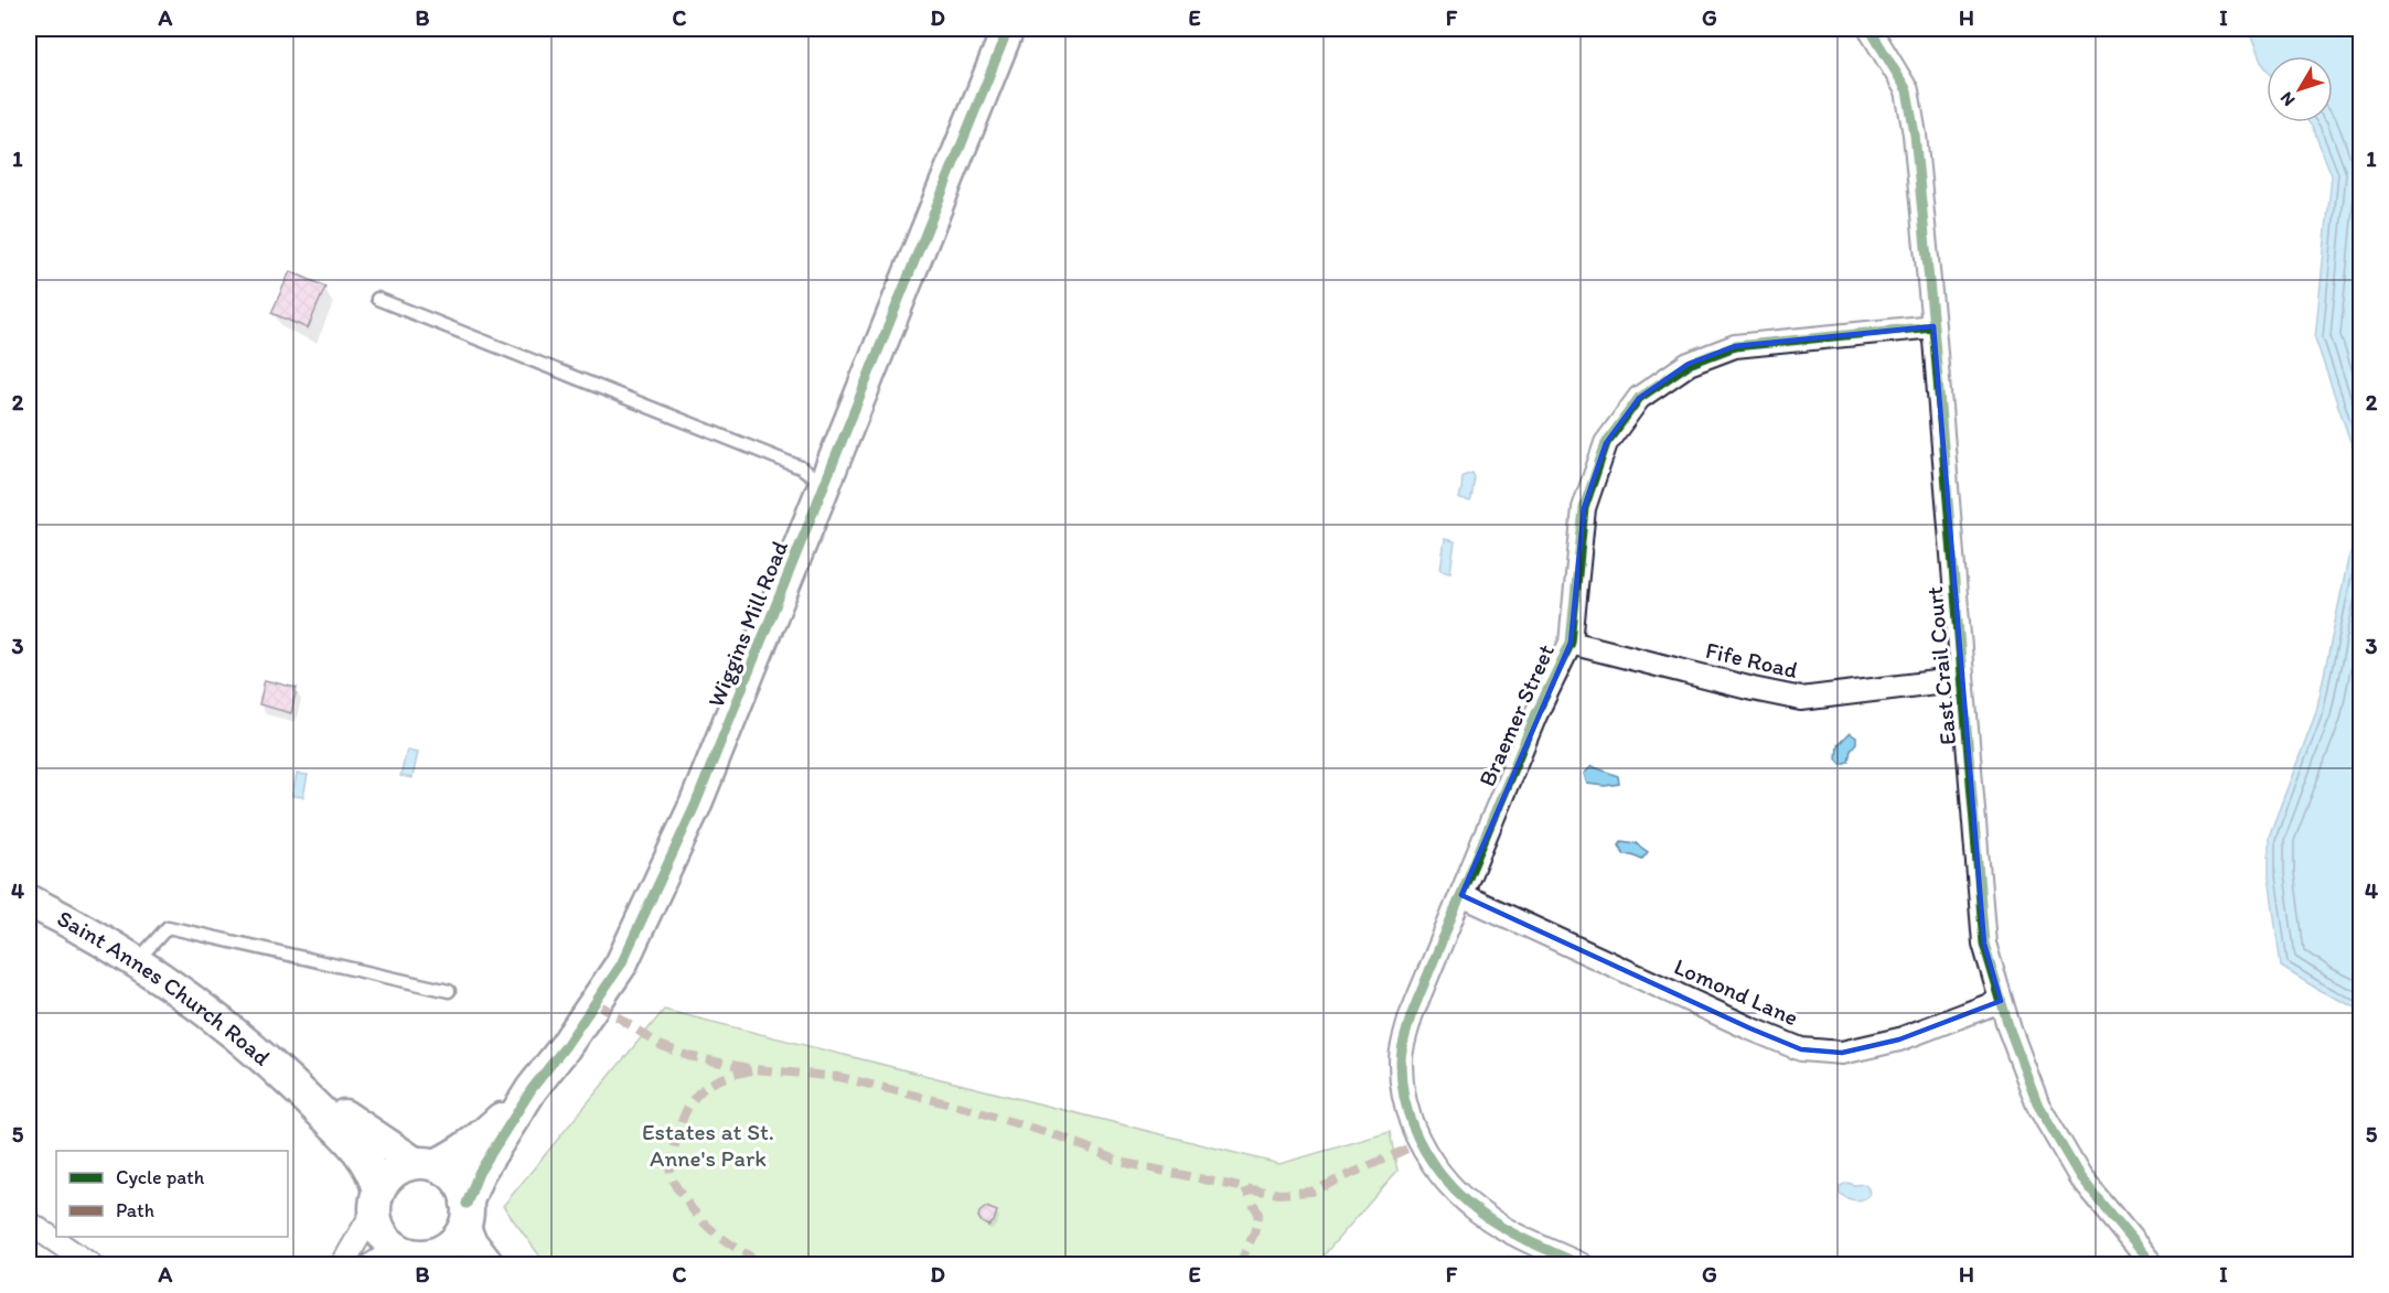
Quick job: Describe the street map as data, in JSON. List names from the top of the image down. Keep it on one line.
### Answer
{"streets":{"street":["Wiggins Mill Road","Fife Road","East Crail Court","Braemer Street","Saint Annes Church Road","Lomond Lane"]},"crossings":[["Wiggins Mill Road","Saint Annes Church Road"],["Fife Road","East Crail Court"],["Fife Road","Braemer Street"],["East Crail Court","Braemer Street"],["East Crail Court","Lomond Lane"],["Braemer Street","Lomond Lane"]],"parks":["Estates at St. Anne's Park"],"legend":["Cycle path","Path"],"north":"bottom left","grid":{"columns":["A","B","C","D","E","F","G","H","I"],"rows":["1","2","3","4","5"]}}
